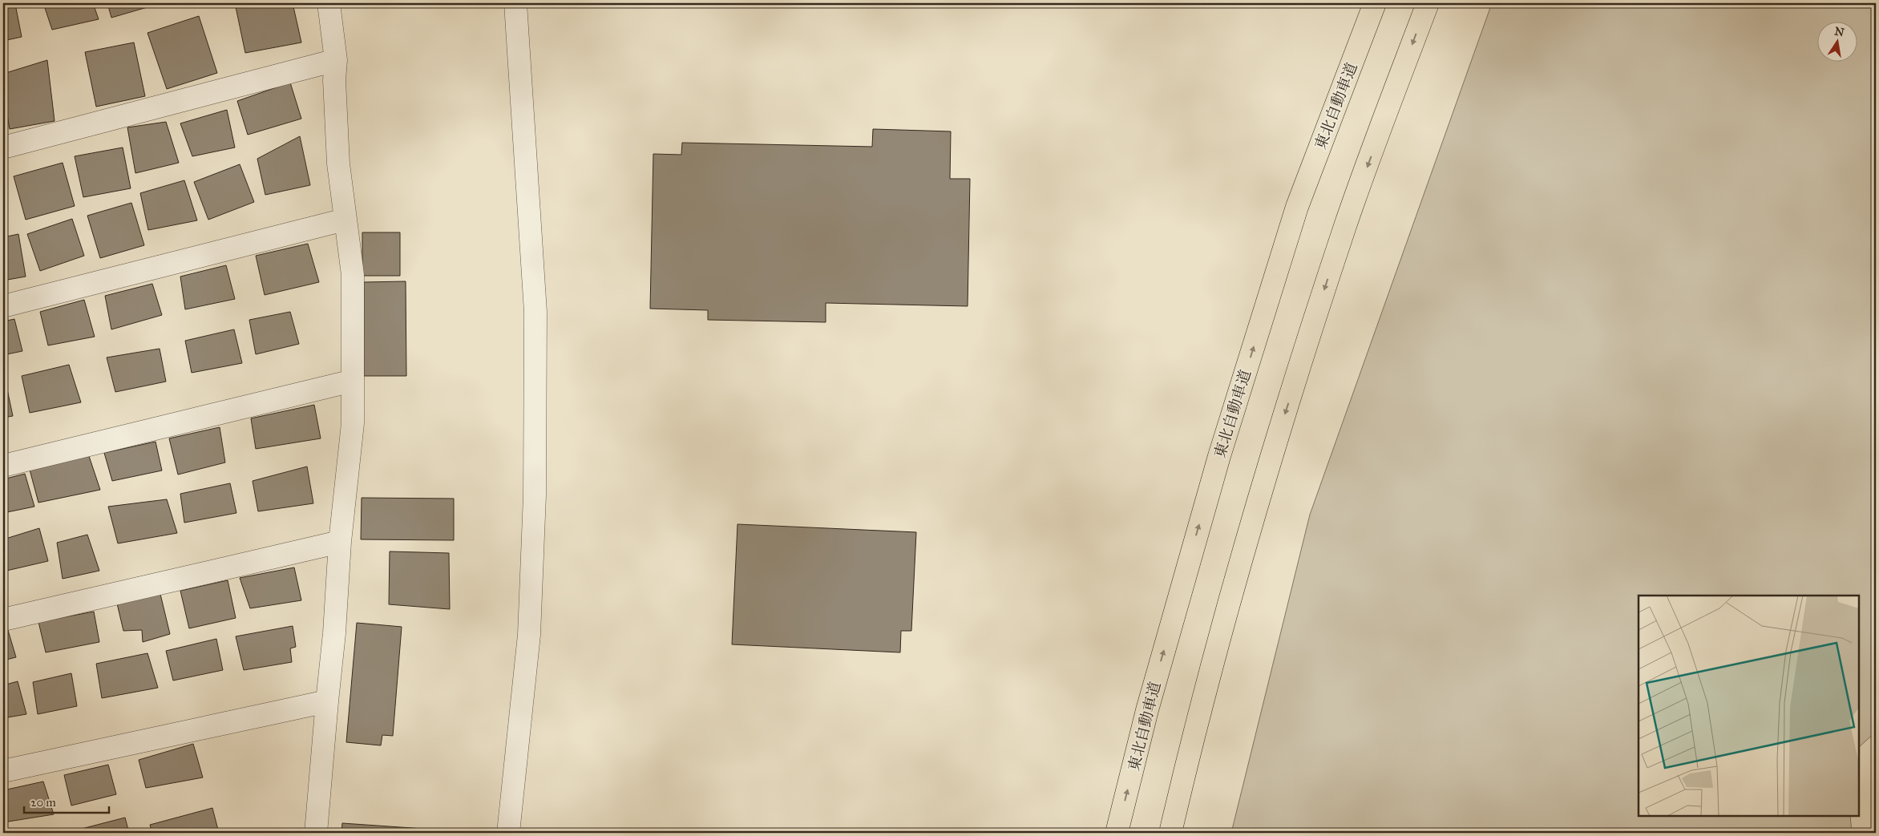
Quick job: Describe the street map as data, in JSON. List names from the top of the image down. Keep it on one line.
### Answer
{"streets":{"highway":["東北自動車道"]},"scale_bar":"20 m","north":"top"}
